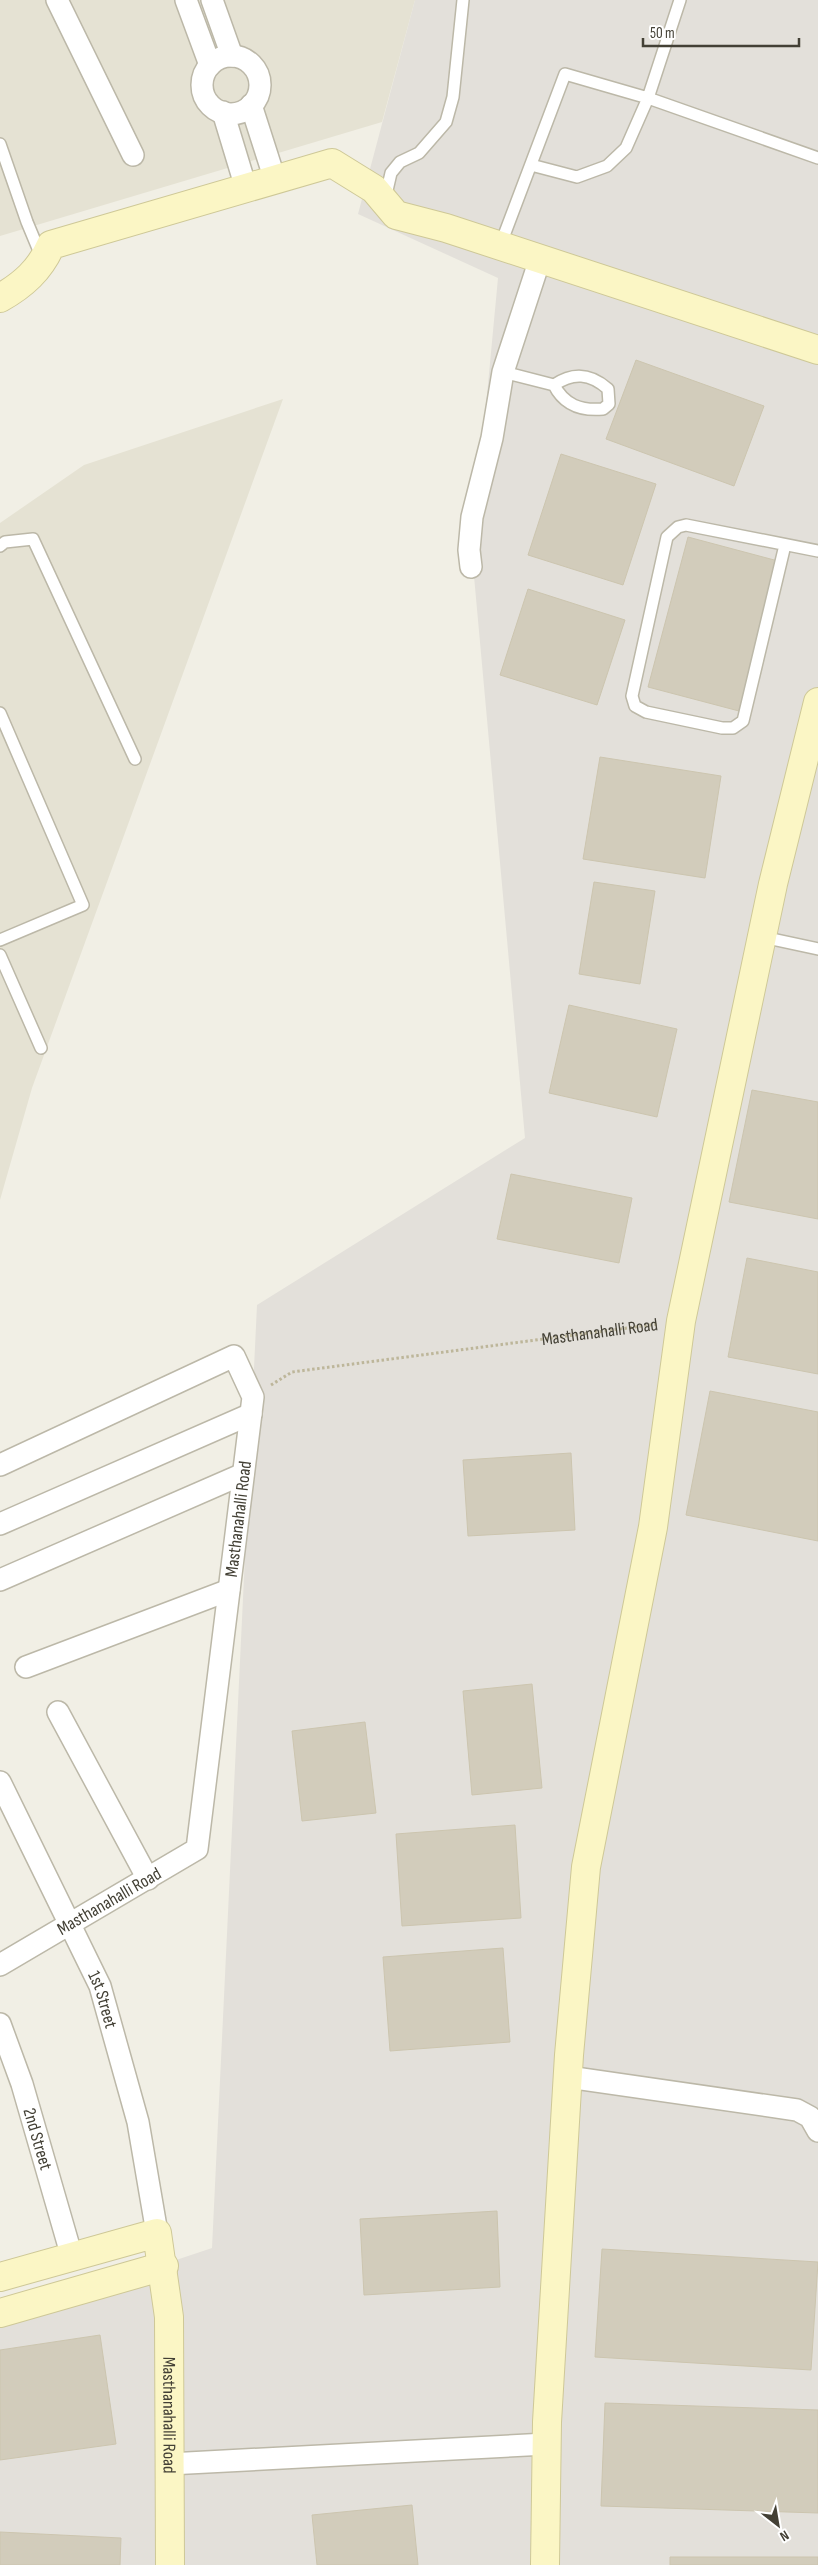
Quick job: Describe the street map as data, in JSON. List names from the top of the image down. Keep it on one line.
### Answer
{"streets":{"street":["Masthanahalli Road","1st Street","2nd Street"]},"crossings":[["Masthanahalli Road","1st Street"]],"scale_bar":"50 m","north":"bottom right"}
